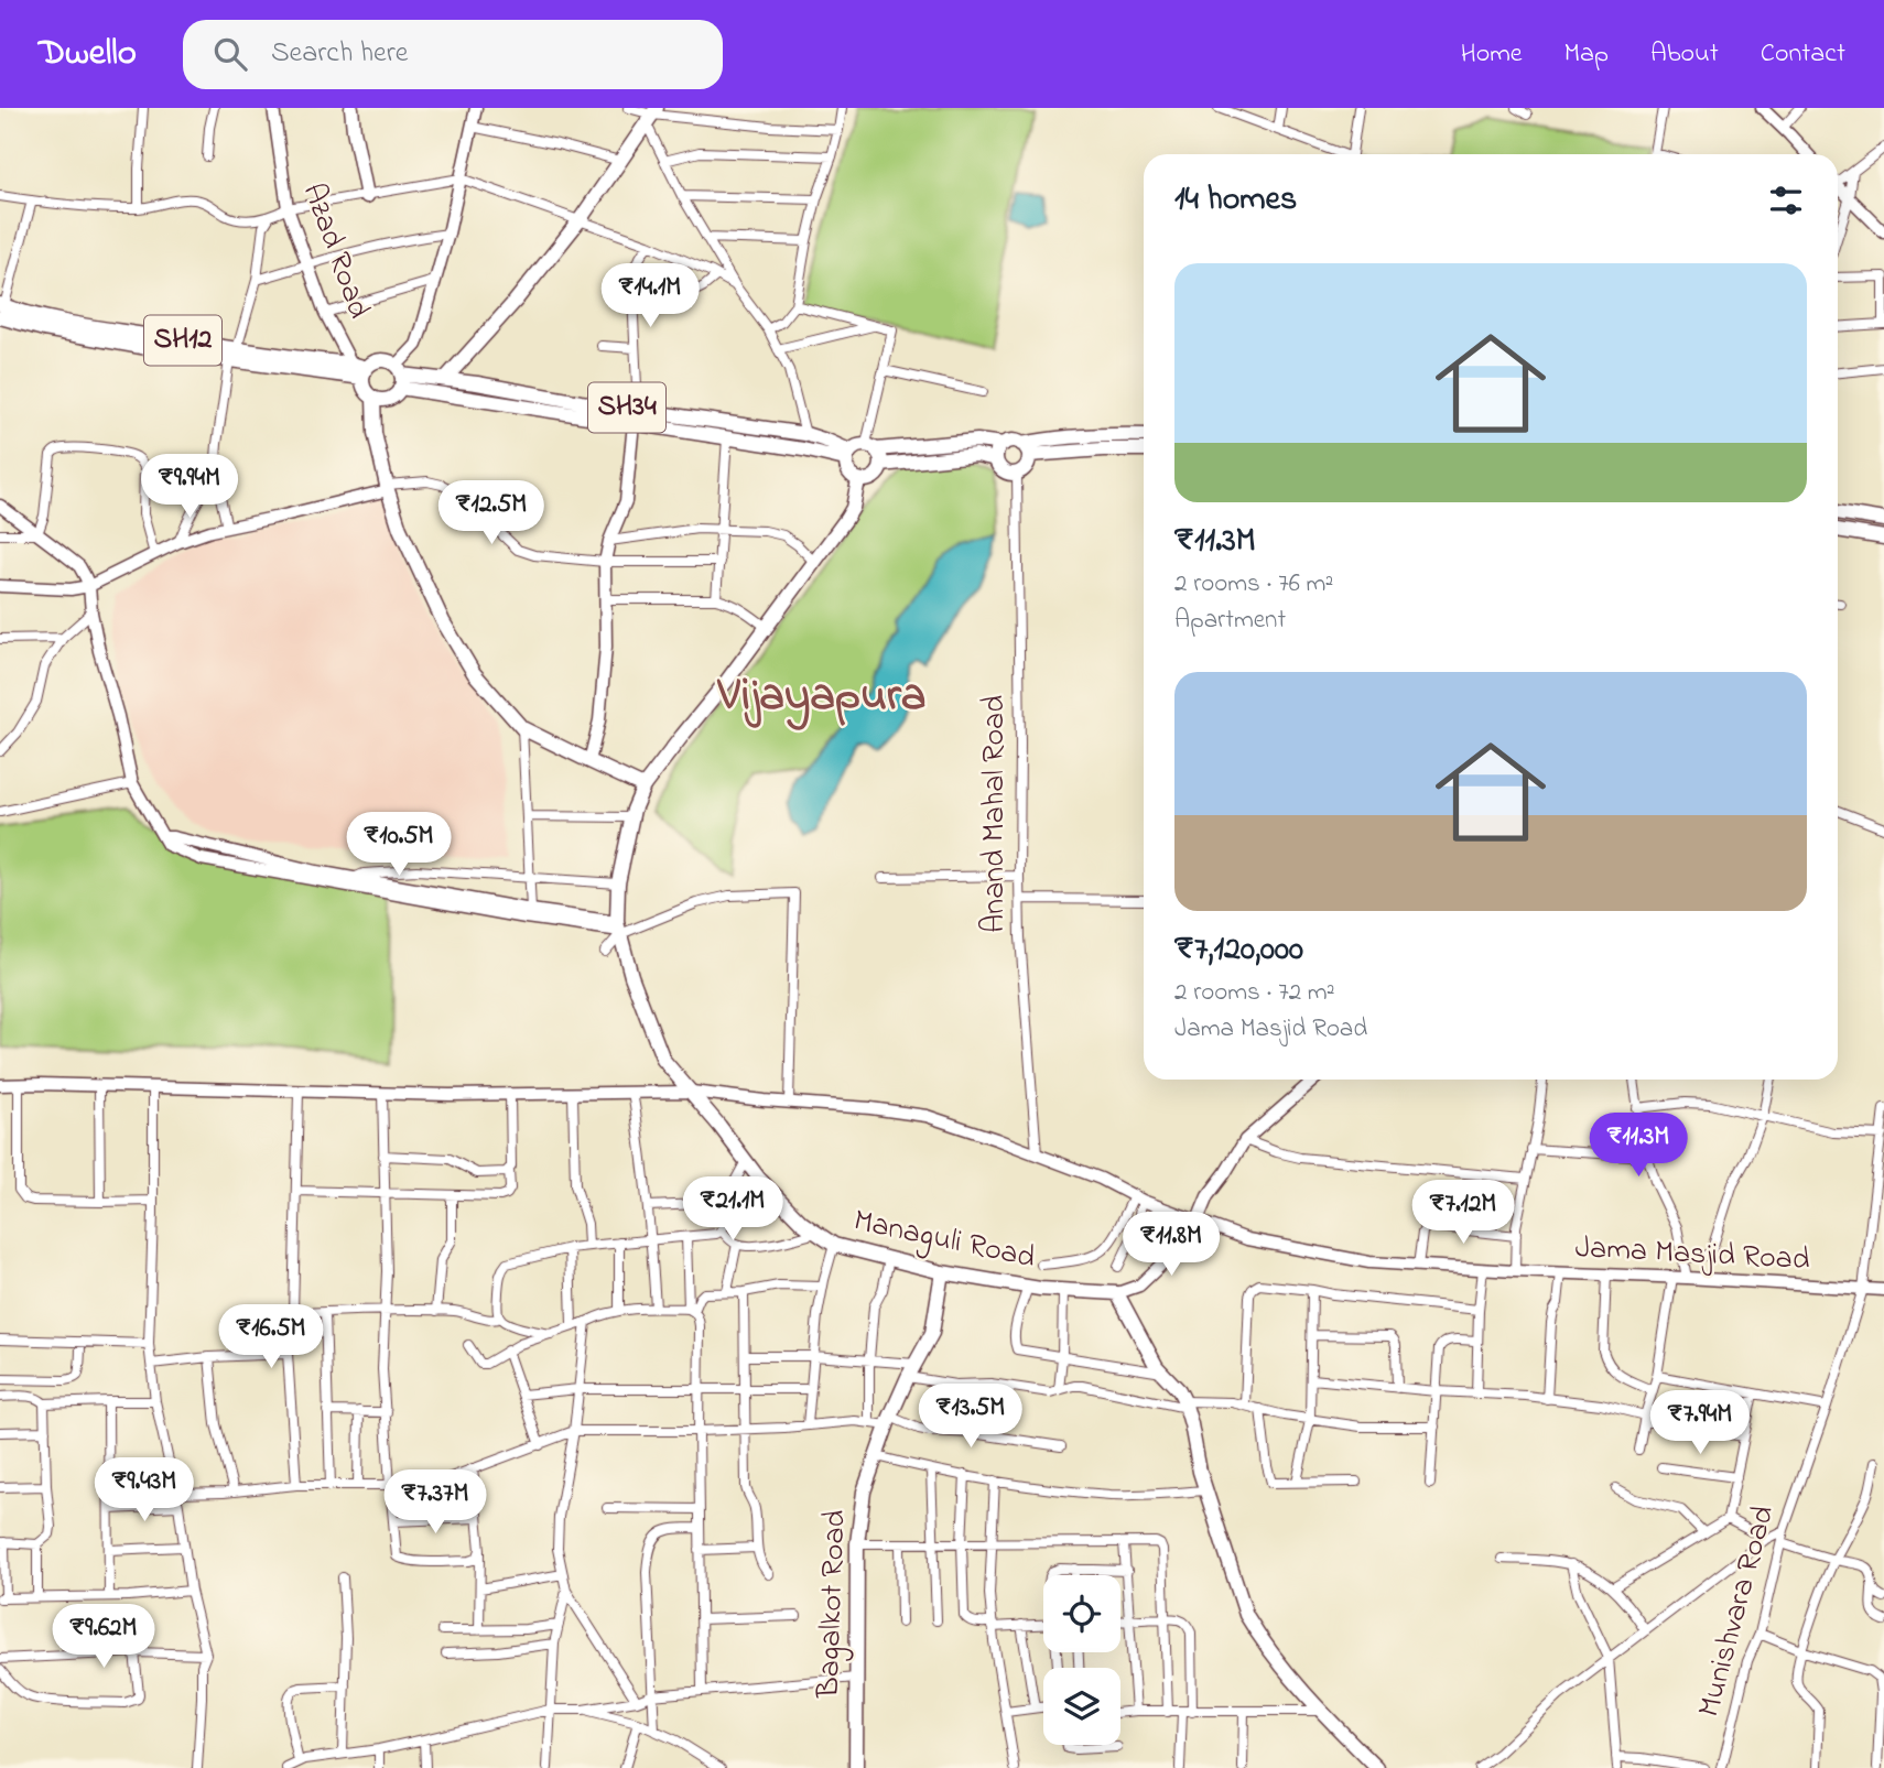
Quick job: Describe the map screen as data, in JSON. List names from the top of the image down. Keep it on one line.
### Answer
{"streets":{"main road":["SH12","SH34","Managuli Road","Bagalkot Road"],"street":["Azad Road","Anand Mahal Road","Jama Masjid Road","Munishvara Road"]},"crossings":[["Azad Road","SH12"],["SH12","SH34"],["SH34","Managuli Road"],["Anand Mahal Road","Jama Masjid Road"],["Managuli Road","Jama Masjid Road"],["Managuli Road","Bagalkot Road"],["Jama Masjid Road","Munishvara Road"]],"districts":["Vijayapura"],"page":{"header":"Dwello","search":"Search here","nav":["Home","Map","About","Contact"],"heading":"14 homes","list":[{"name":"₹11.3M","note":"2 rooms · 76 m² · Apartment"},{"name":"₹7,120,000","note":"2 rooms · 72 m² · Jama Masjid Road"}],"price":["₹14.1M","₹9.94M","₹12.5M","₹10.5M","₹11.3M","₹21.1M","₹7.12M","₹11.8M","₹16.5M","₹13.5M","₹7.94M","₹9.43M","₹7.37M","₹9.62M"]}}
